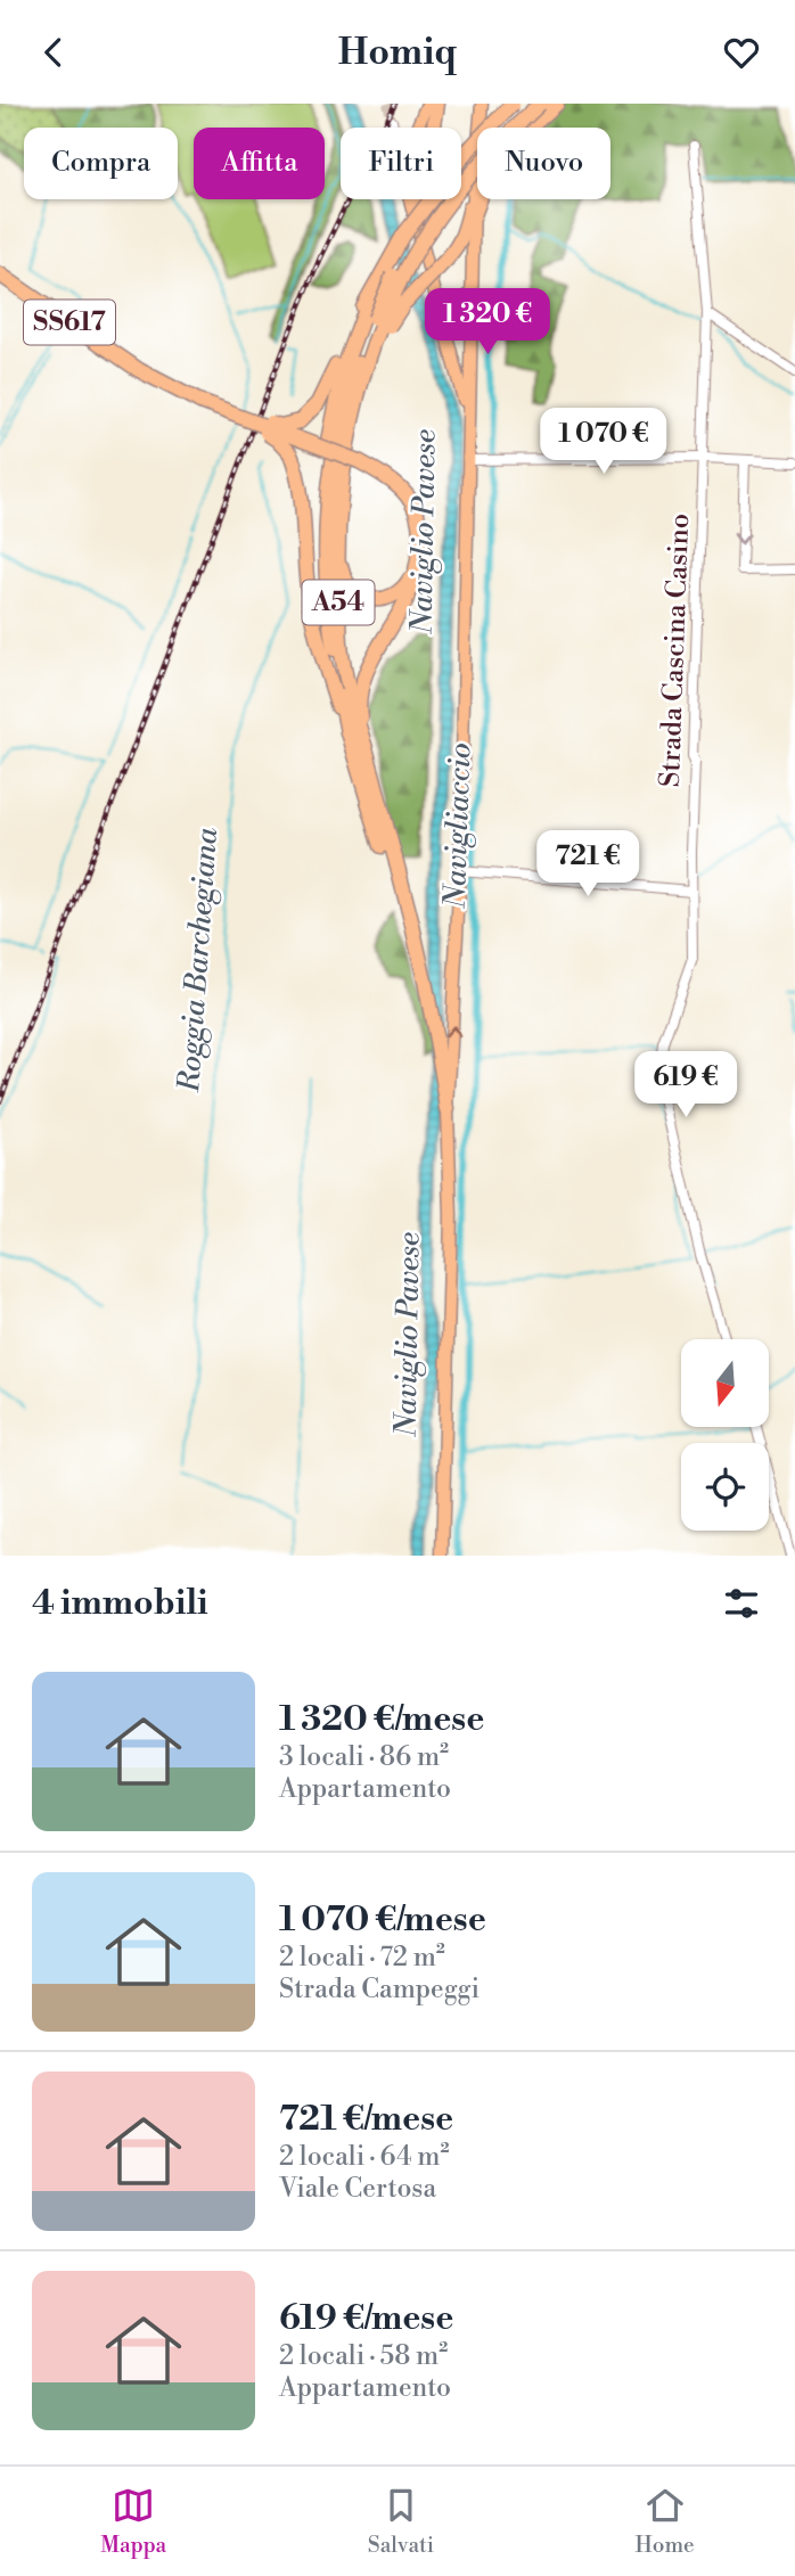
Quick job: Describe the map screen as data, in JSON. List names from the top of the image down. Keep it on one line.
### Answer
{"streets":{"highway":["SS617","A54"],"street":["Strada Cascina Casino"]},"water":["Naviglio Pavese","Navigliaccio","Roggia Barchegiana"],"north":"bottom","page":{"header":"Homiq","chip":["Compra","Affitta","Filtri","Nuovo"],"price":["1 320 €","1 070 €","721 €","619 €"],"heading":"4 immobili","list":[{"name":"1 320 €/mese","note":"3 locali · 86 m² · Appartamento"},{"name":"1 070 €/mese","note":"2 locali · 72 m² · Strada Campeggi"},{"name":"721 €/mese","note":"2 locali · 64 m² · Viale Certosa"},{"name":"619 €/mese","note":"2 locali · 58 m² · Appartamento"}],"tabs":["Mappa","Salvati","Home"]}}
